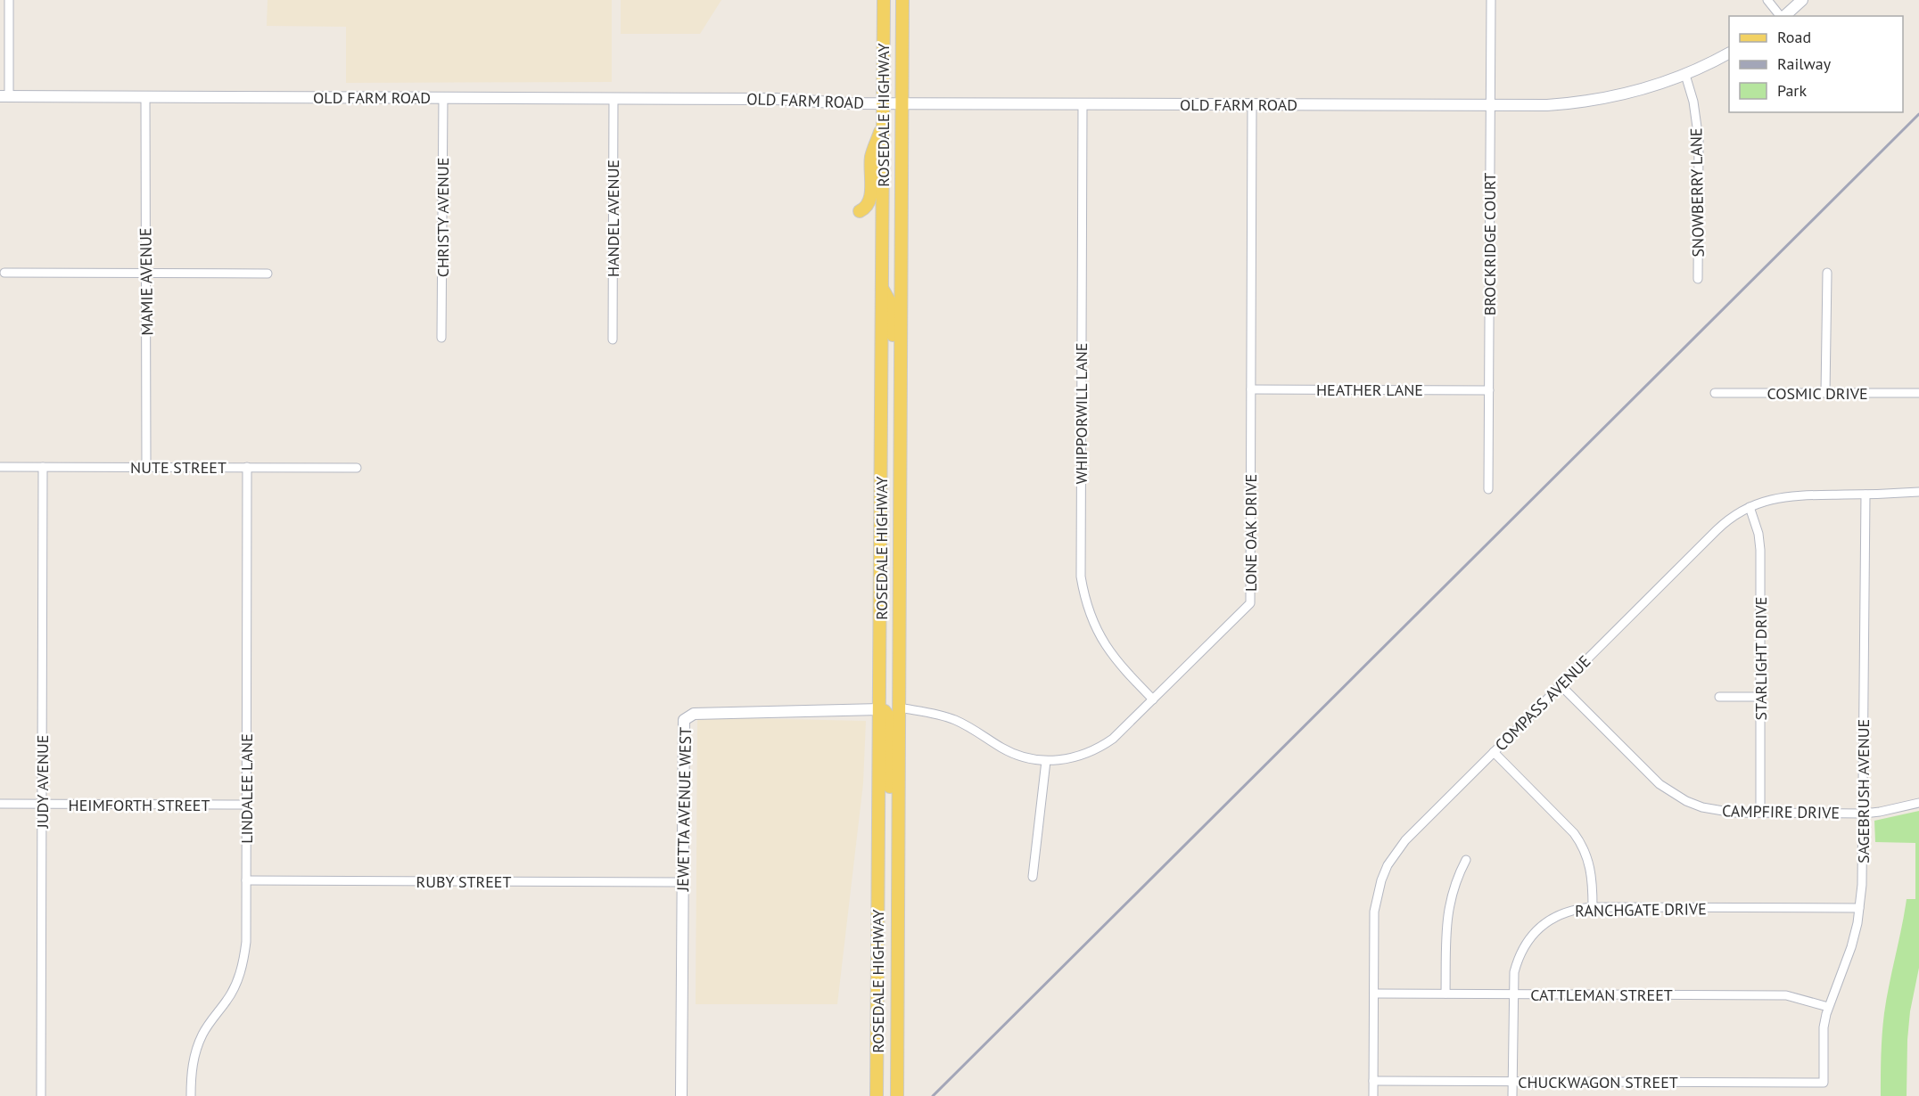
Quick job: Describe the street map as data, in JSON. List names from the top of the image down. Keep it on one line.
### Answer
{"streets":{"main road":["ROSEDALE HIGHWAY"],"street":["OLD FARM ROAD","SNOWBERRY LANE","CHRISTY AVENUE","HANDEL AVENUE","BROCKRIDGE COURT","MAMIE AVENUE","HEATHER LANE","COSMIC DRIVE","WHIPPORWILL LANE","NUTE STREET","LONE OAK DRIVE","STARLIGHT DRIVE","COMPASS AVENUE","JUDY AVENUE","LINDALEE LANE","SAGEBRUSH AVENUE","HEIMFORTH STREET","JEWETTA AVENUE WEST","CAMPFIRE DRIVE","RUBY STREET","RANCHGATE DRIVE","CATTLEMAN STREET","CHUCKWAGON STREET"]},"crossings":[["OLD FARM ROAD","ROSEDALE HIGHWAY"],["OLD FARM ROAD","SNOWBERRY LANE"],["OLD FARM ROAD","CHRISTY AVENUE"],["OLD FARM ROAD","HANDEL AVENUE"],["OLD FARM ROAD","BROCKRIDGE COURT"],["OLD FARM ROAD","MAMIE AVENUE"],["OLD FARM ROAD","WHIPPORWILL LANE"],["OLD FARM ROAD","LONE OAK DRIVE"],["ROSEDALE HIGHWAY","LONE OAK DRIVE"],["ROSEDALE HIGHWAY","JEWETTA AVENUE WEST"],["BROCKRIDGE COURT","HEATHER LANE"],["MAMIE AVENUE","NUTE STREET"],["HEATHER LANE","LONE OAK DRIVE"],["WHIPPORWILL LANE","LONE OAK DRIVE"],["NUTE STREET","JUDY AVENUE"],["NUTE STREET","LINDALEE LANE"],["STARLIGHT DRIVE","COMPASS AVENUE"],["STARLIGHT DRIVE","CAMPFIRE DRIVE"],["COMPASS AVENUE","SAGEBRUSH AVENUE"],["COMPASS AVENUE","CAMPFIRE DRIVE"],["COMPASS AVENUE","CATTLEMAN STREET"],["COMPASS AVENUE","CHUCKWAGON STREET"],["JUDY AVENUE","HEIMFORTH STREET"],["LINDALEE LANE","HEIMFORTH STREET"],["LINDALEE LANE","RUBY STREET"],["SAGEBRUSH AVENUE","CAMPFIRE DRIVE"],["SAGEBRUSH AVENUE","RANCHGATE DRIVE"],["SAGEBRUSH AVENUE","CATTLEMAN STREET"],["SAGEBRUSH AVENUE","CHUCKWAGON STREET"],["JEWETTA AVENUE WEST","RUBY STREET"],["RANCHGATE DRIVE","CATTLEMAN STREET"],["RANCHGATE DRIVE","CHUCKWAGON STREET"]],"legend":["Road","Railway","Park"]}
